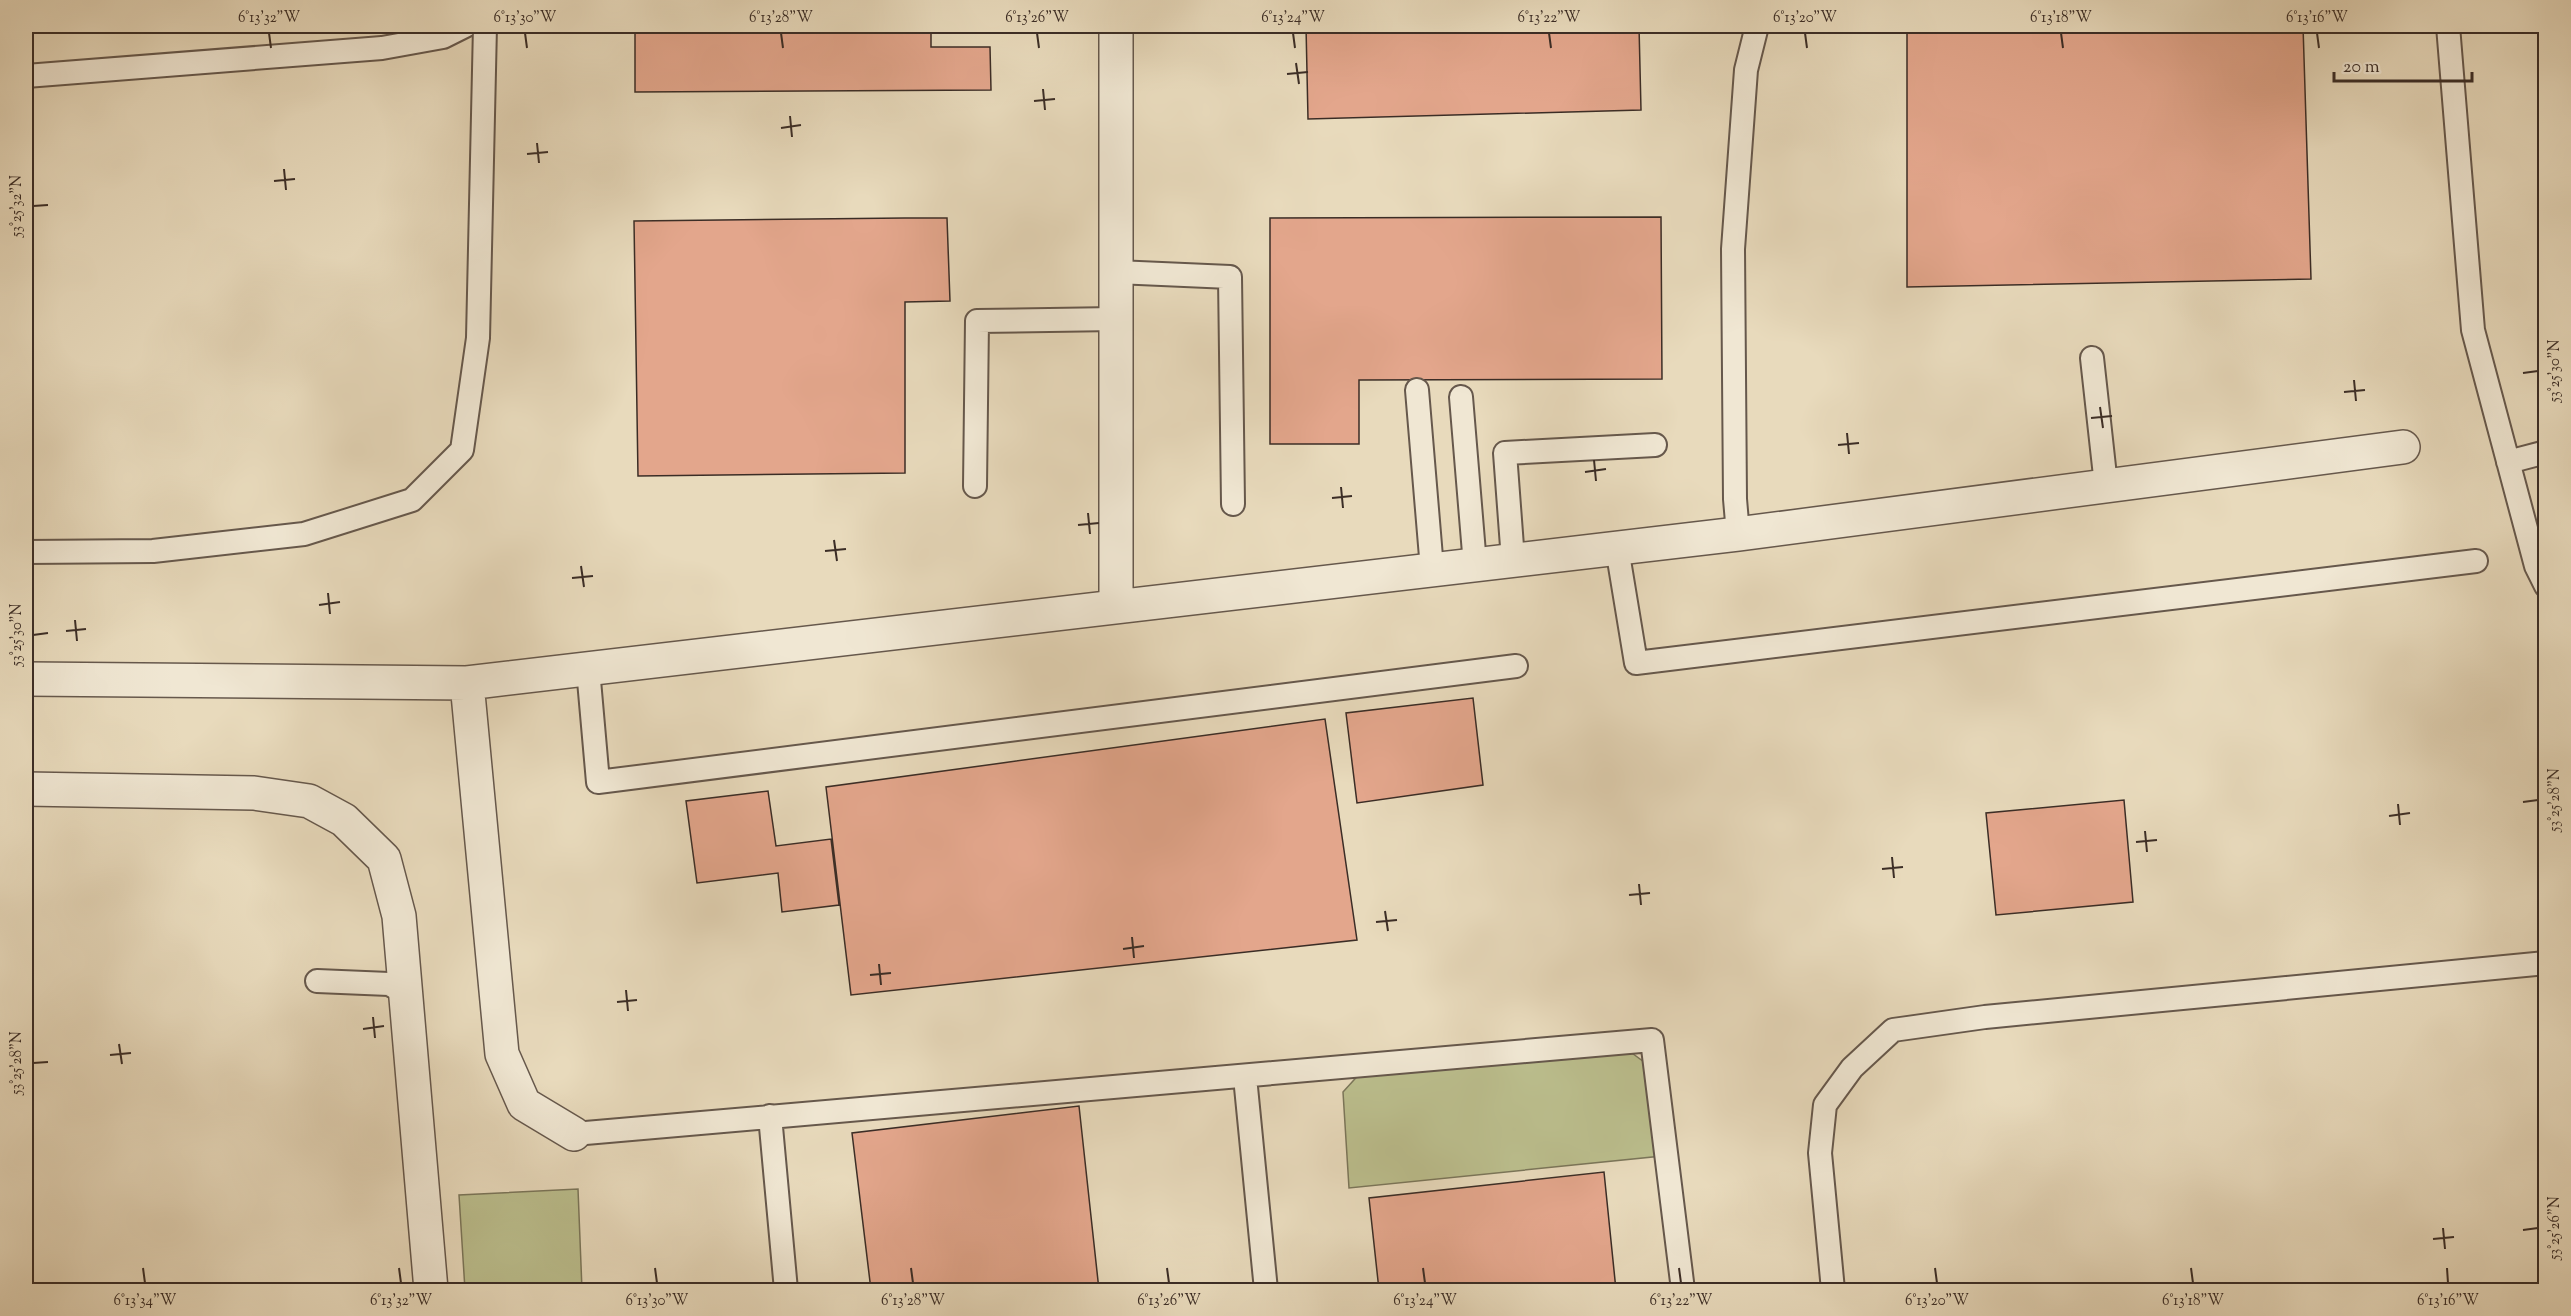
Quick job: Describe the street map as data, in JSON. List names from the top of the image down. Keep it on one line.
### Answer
{"scale_bar":"20 m","coordinates":["6°13'32\"W","6°13'30\"W","6°13'28\"W","6°13'26\"W","6°13'24\"W","6°13'22\"W","6°13'20\"W","6°13'18\"W","6°13'16\"W","53°25'32\"N","53°25'30\"N","53°25'28\"N","53°25'26\"N","6°13'34\"W"]}
